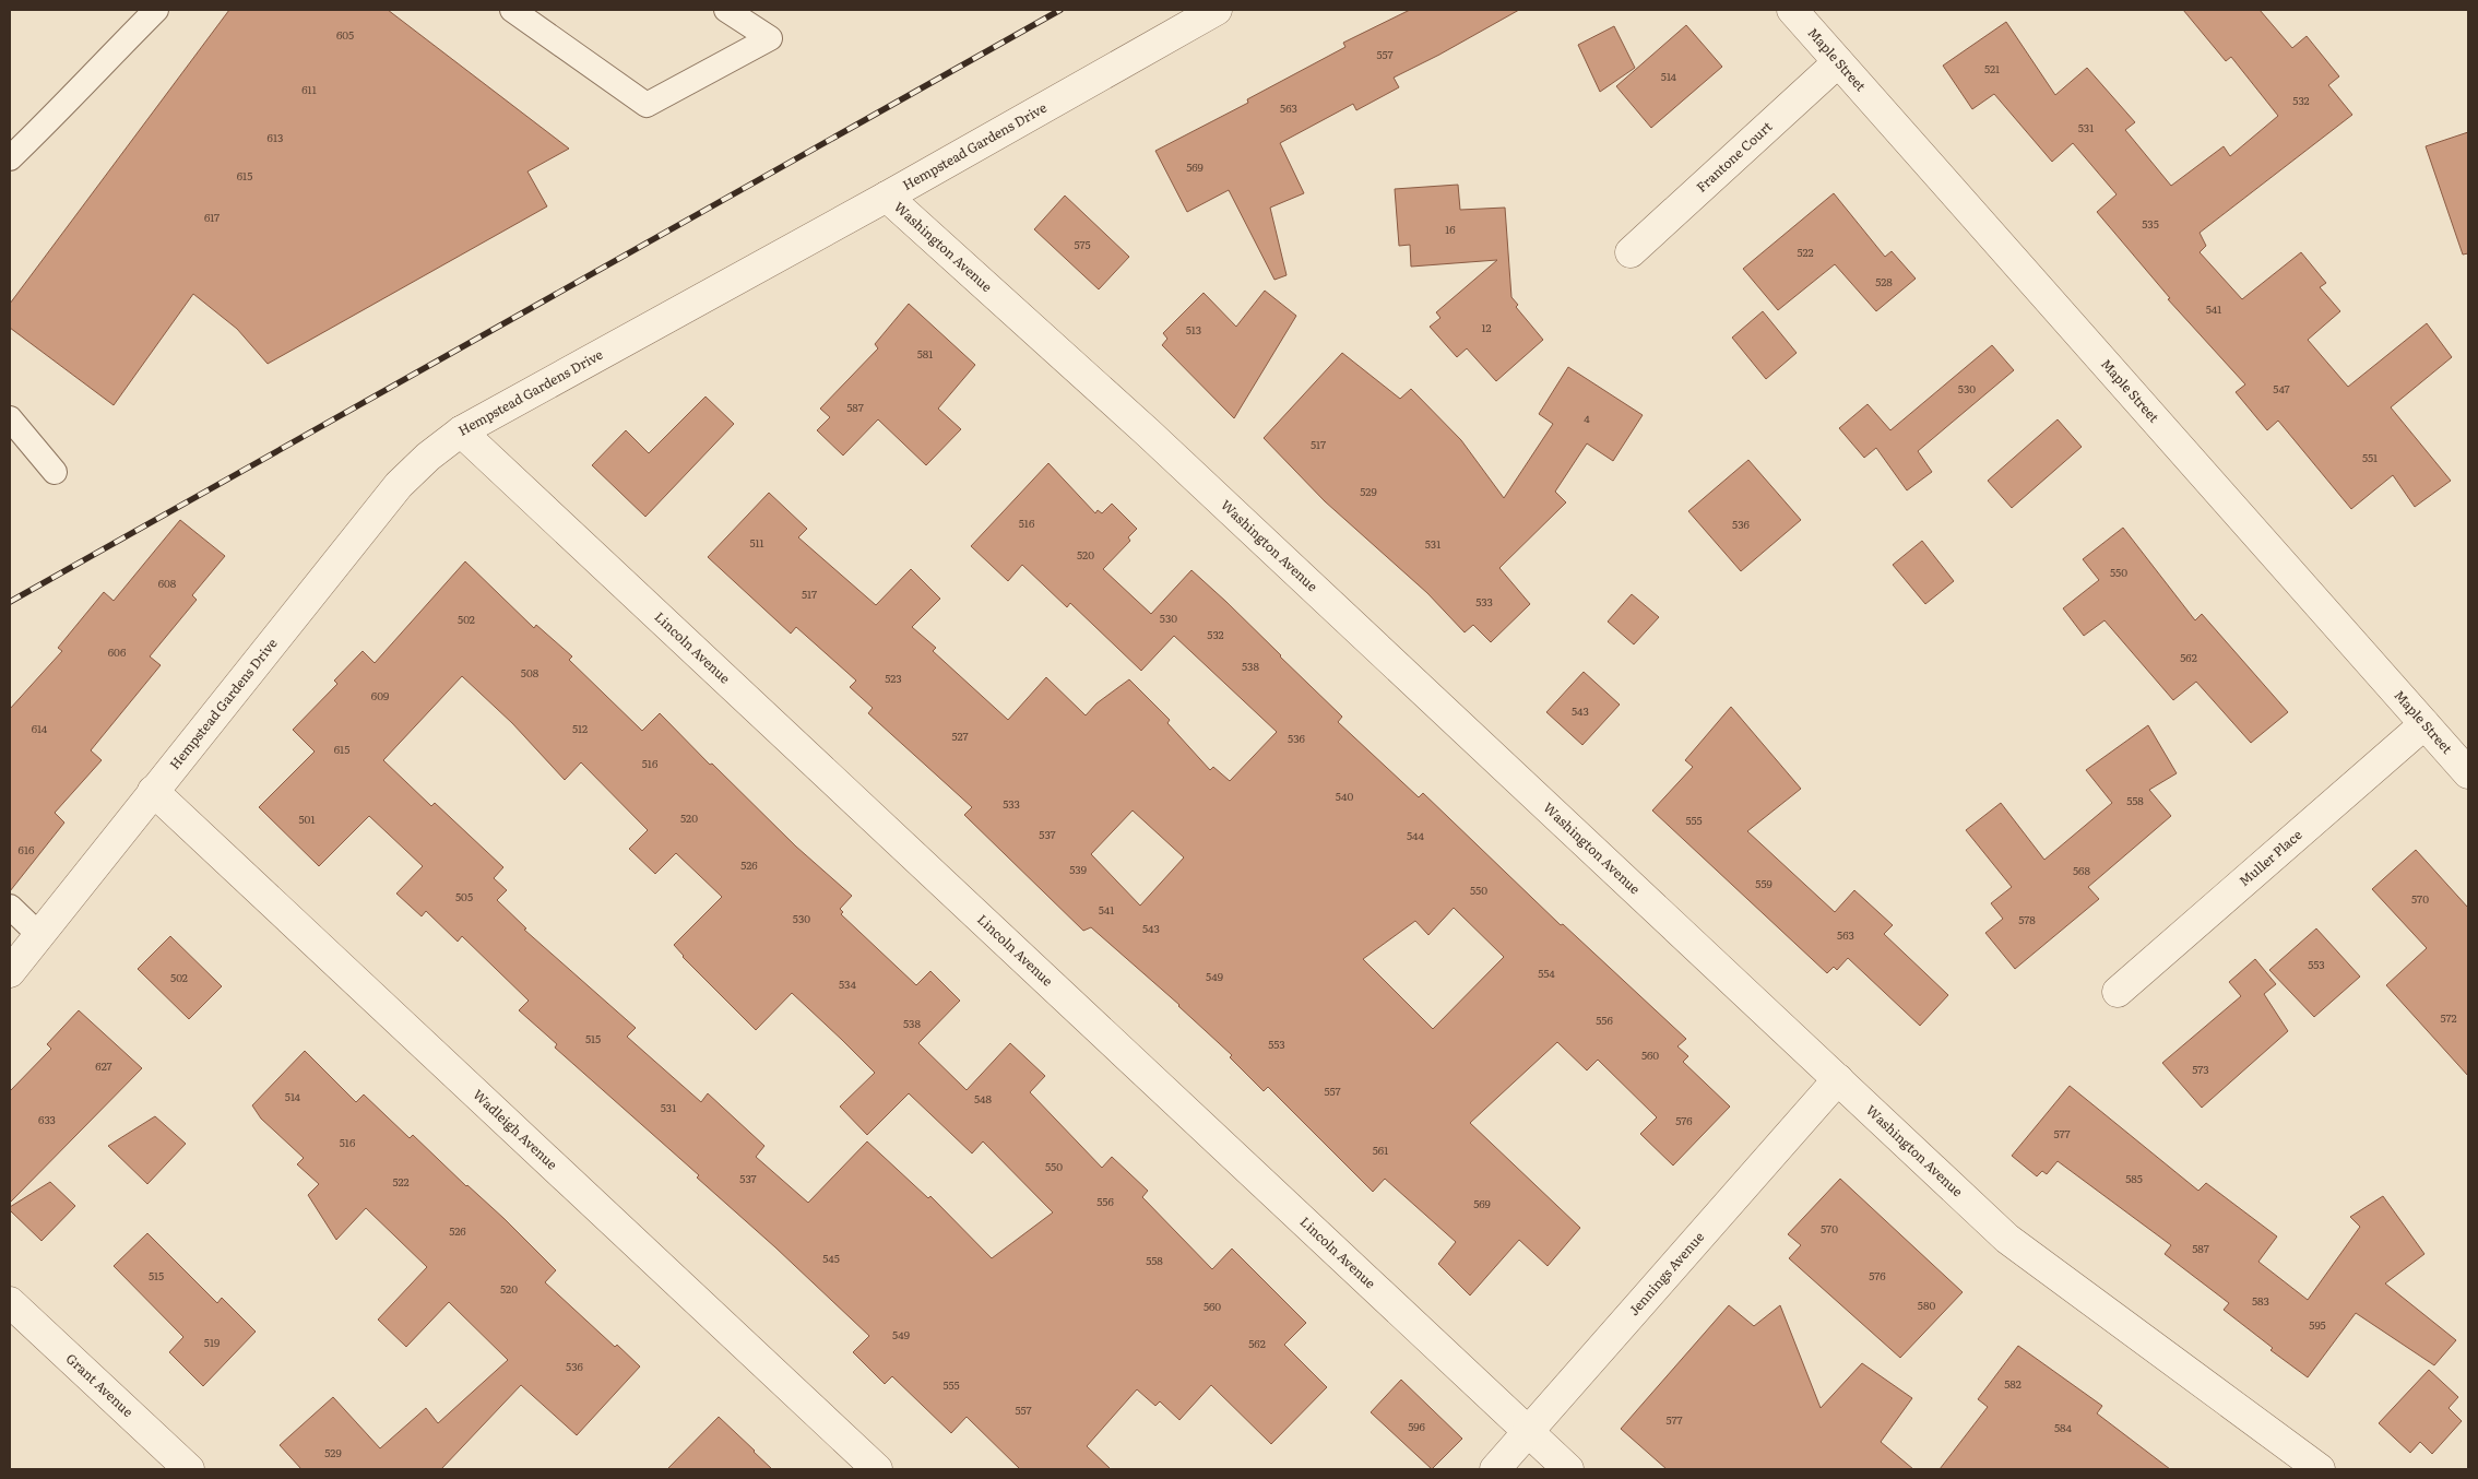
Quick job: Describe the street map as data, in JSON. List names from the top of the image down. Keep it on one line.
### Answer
{"streets":{"street":["Maple Street","Hempstead Gardens Drive","Frantone Court","Washington Avenue","Lincoln Avenue","Muller Place","Wadleigh Avenue","Jennings Avenue","Grant Avenue"]},"crossings":[["Maple Street","Frantone Court"],["Maple Street","Muller Place"],["Hempstead Gardens Drive","Washington Avenue"],["Hempstead Gardens Drive","Lincoln Avenue"],["Hempstead Gardens Drive","Wadleigh Avenue"],["Washington Avenue","Jennings Avenue"],["Lincoln Avenue","Jennings Avenue"]],"house_numbers":["605","557","521","514","611","532","563","531","613","569","615","617","535","16","575","522","528","541","12","513","581","530","547","587","4","517","551","529","516","536","511","531","520","550","608","517","533","530","502","532","606","562","538","508","523","609","543","614","512","527","536","615","516","540","558","533","520","501","555","537","544","616","526","539","568","559","550","505","570","541","530","578","543","563","553","554","549","502","534","572","556","538","515","553","560","627","573","557","514","548","531","633","576","577","516","561","550","537","585","522","556","569","570","526","587","545","558","515","576","520","583","580","560","595","549","519","562","536","582","555","557","577","596","584","529"]}
